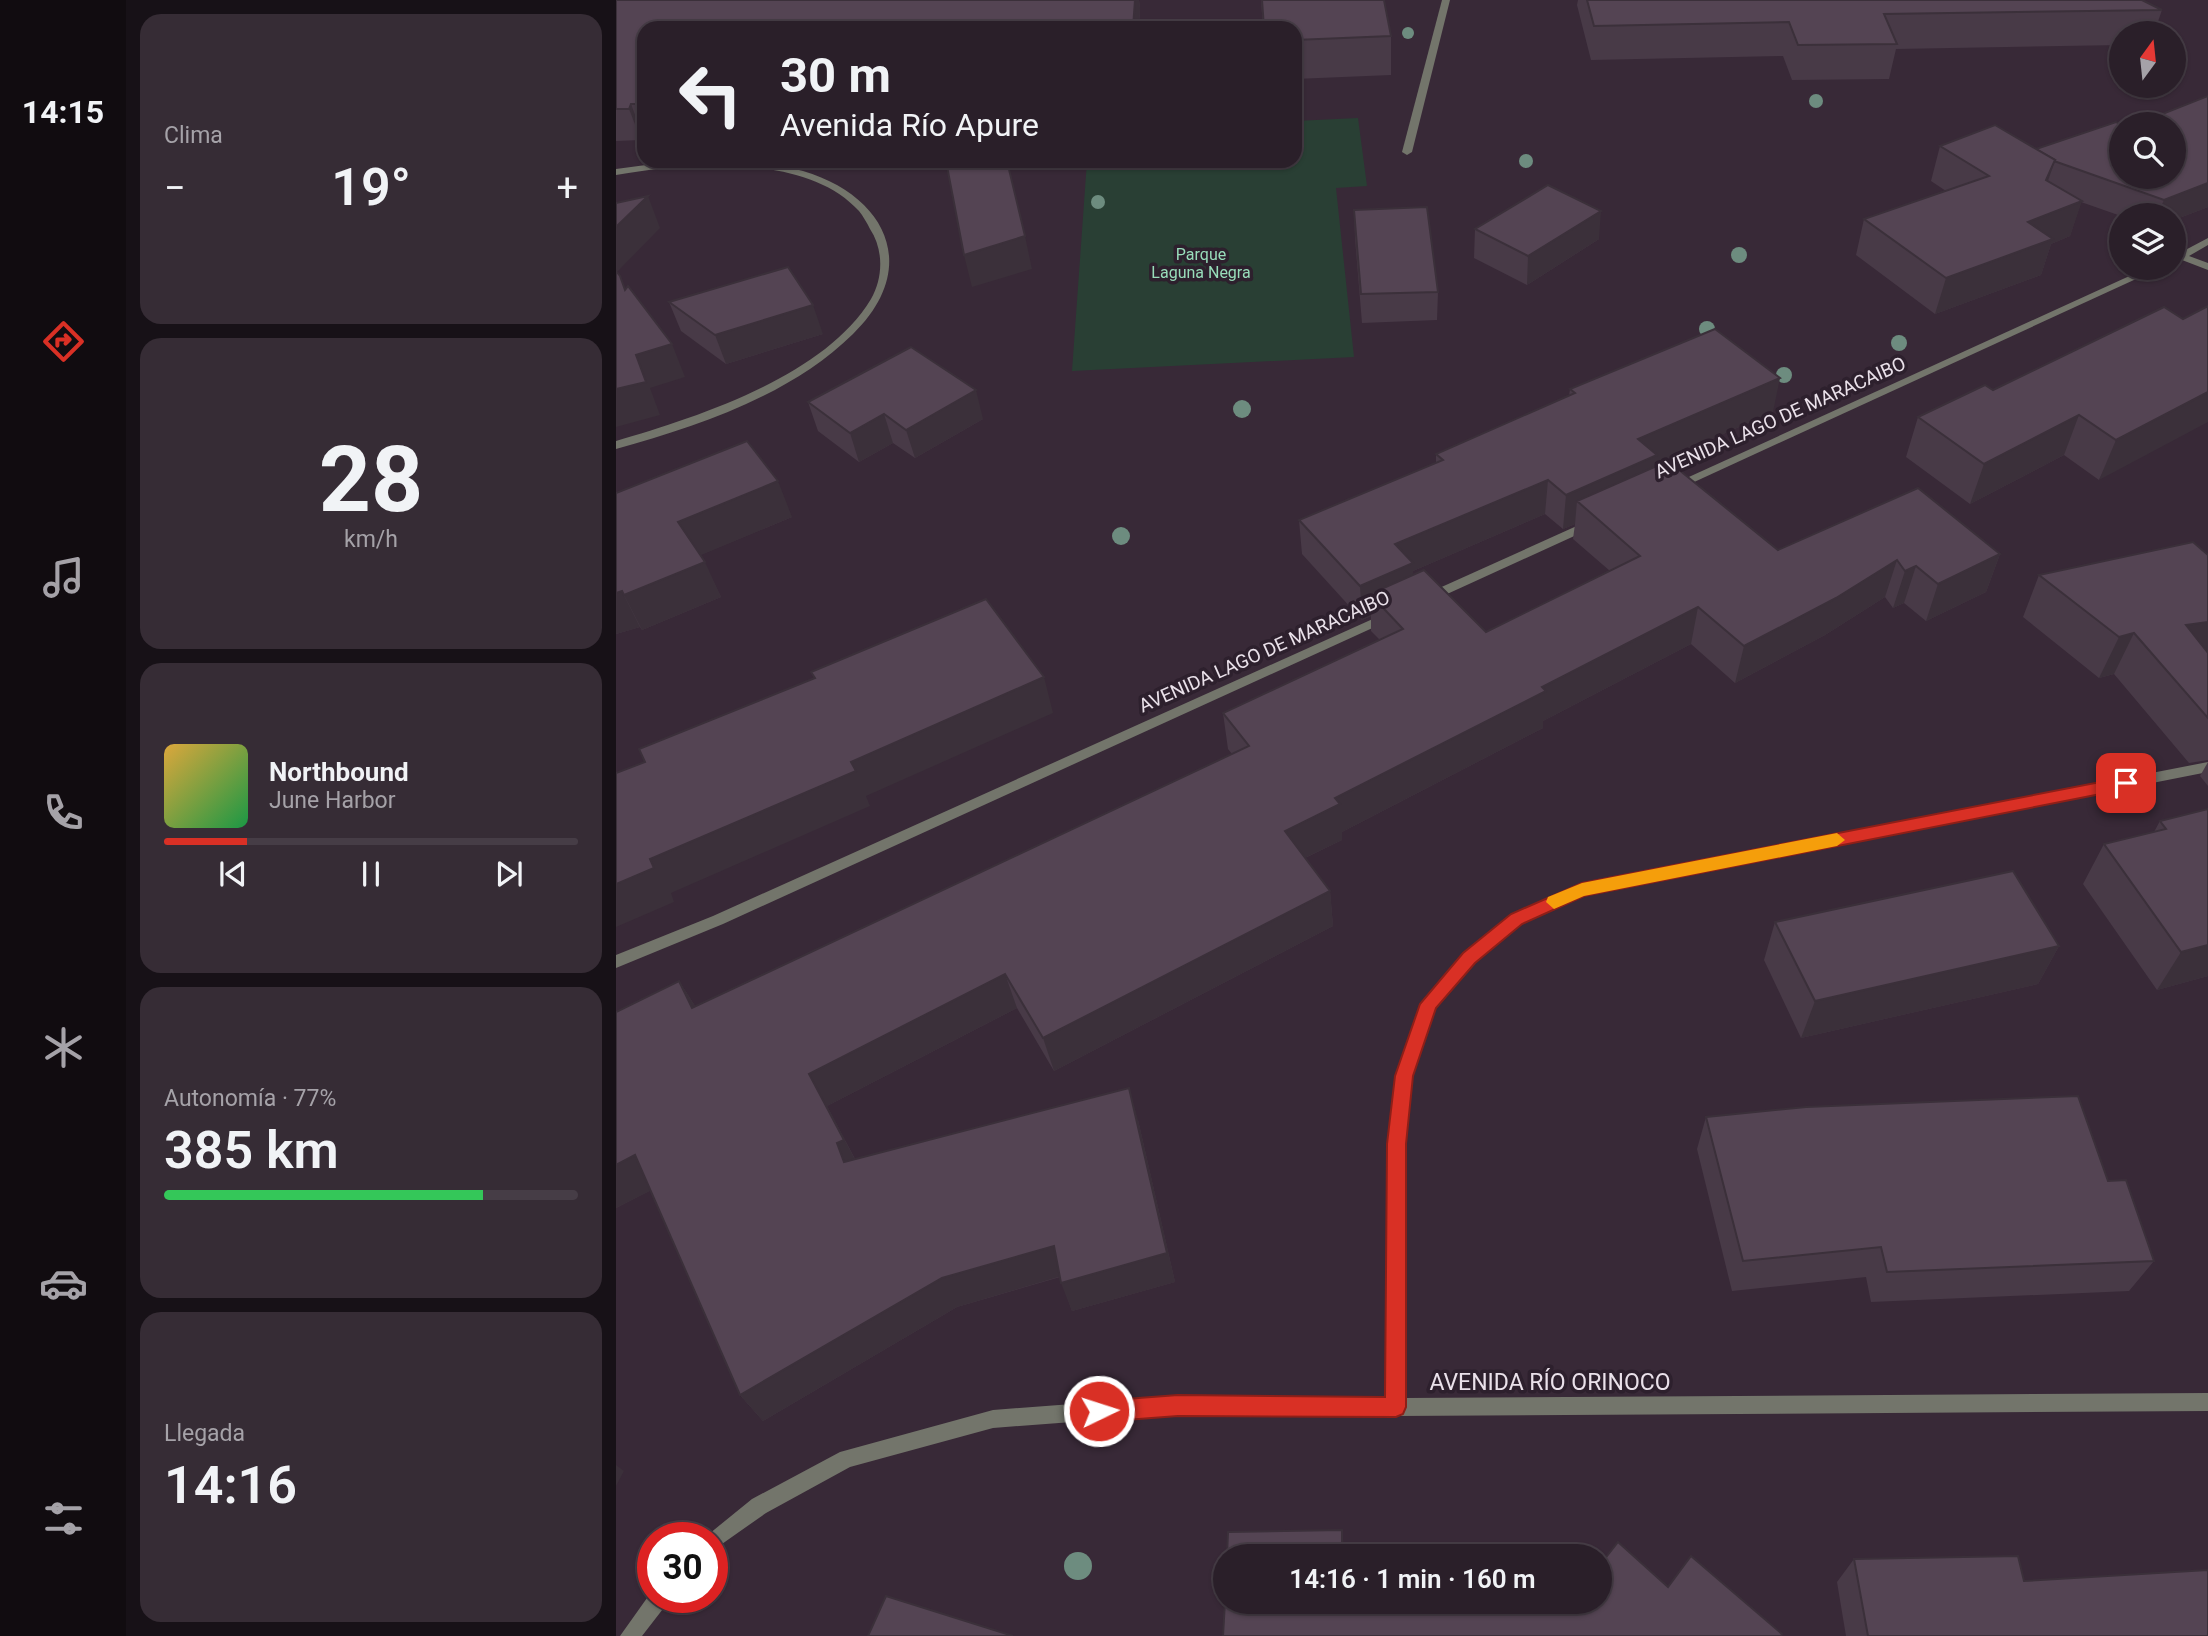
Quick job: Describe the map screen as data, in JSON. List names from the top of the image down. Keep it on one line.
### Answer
{"streets":{"street":["AVENIDA LAGO DE MARACAIBO","AVENIDA RÍO ORINOCO"]},"parks":["Parque Laguna Negra"],"north":"top","page":{"tabs":"14:15","tile":["Clima",["28","km/h"],["Autonomía · 77%","385 km"],["Llegada","14:16"]],"turn":["30 m","Avenida Río Apure"],"heat":["−","19°","+"],"song":["Northbound","June Harbor"],"limit":"30","trip":"14:16 · 1 min · 160 m"}}
